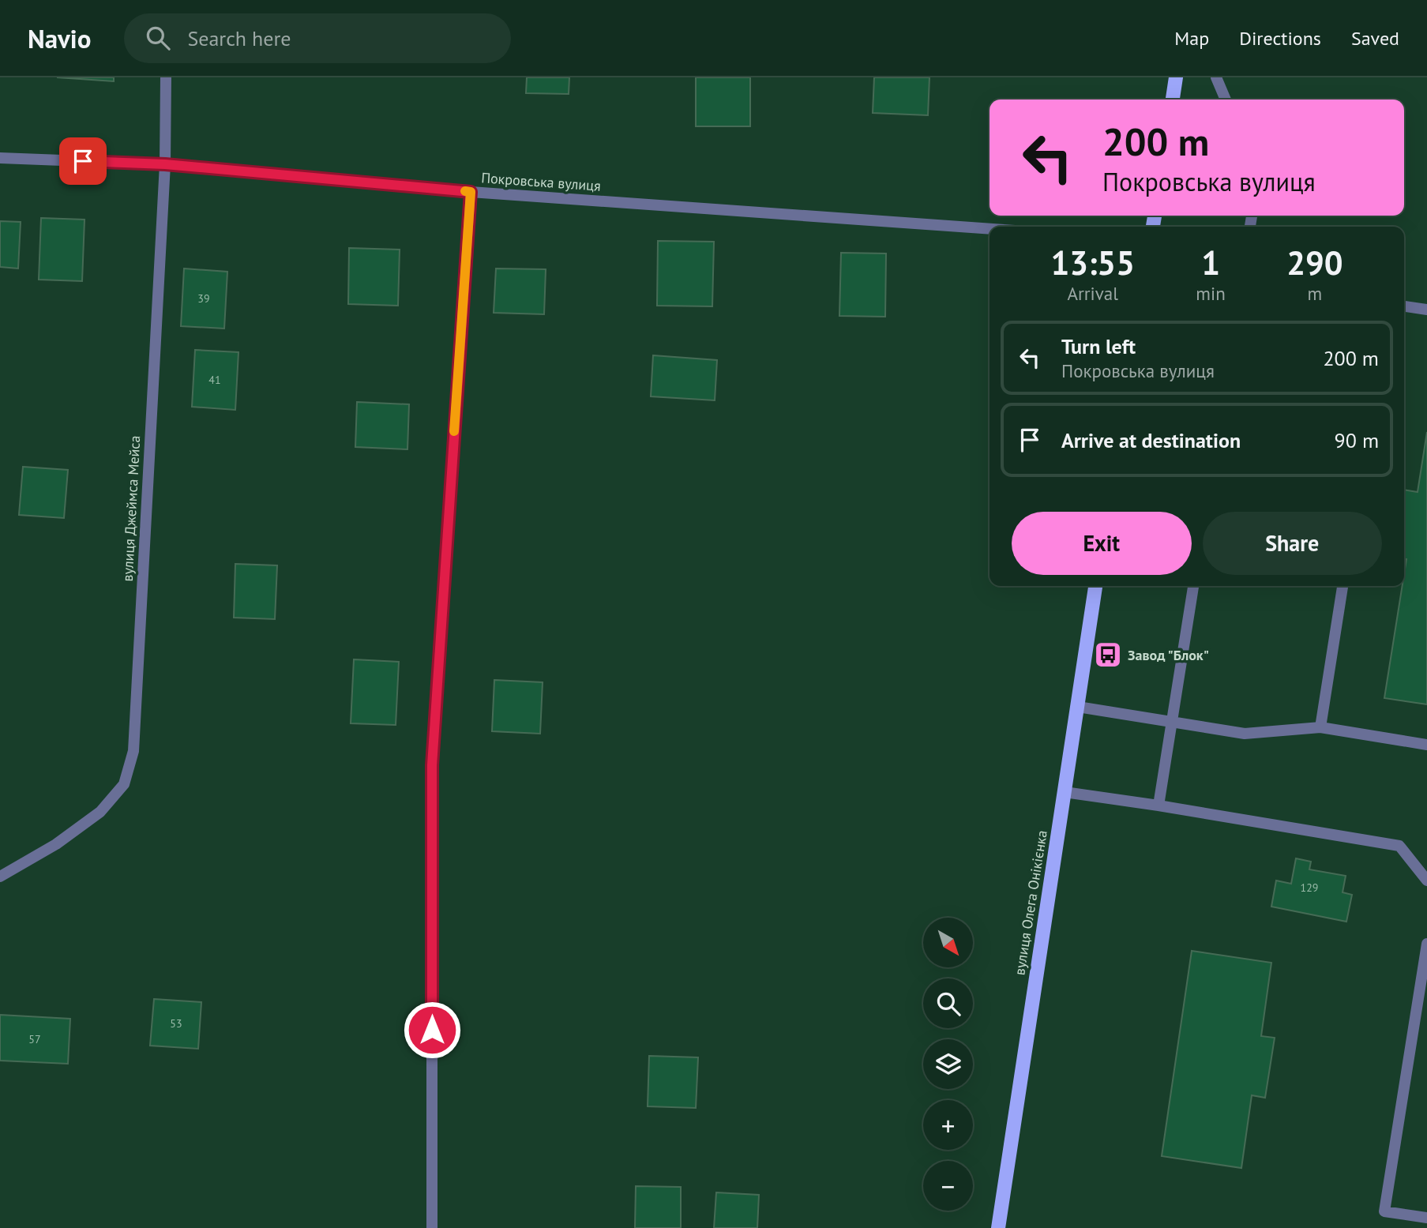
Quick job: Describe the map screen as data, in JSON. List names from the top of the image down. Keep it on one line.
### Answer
{"streets":{"main road":["вулиця Олега Онікієнка"],"street":["Покровська вулиця","вулиця Джеймса Мейса"]},"crossings":[["Покровська вулиця","вулиця Джеймса Мейса"]],"places":{"bus stop":["Завод \"Блок\""]},"house_numbers":["39","41","129","53","57"],"north":"bottom right","page":{"header":"Navio","search":"Search here","nav":["Map","Directions","Saved"],"turn":["200 m","Покровська вулиця"],"eta":["13:55","Arrival","1","min","290","m"],"list":[{"name":"Turn left","note":"Покровська вулиця","value":"200 m"},{"name":"Arrive at destination","value":"90 m"}],"buttons":["Exit","Share"],"map_buttons":["+","−"]}}
